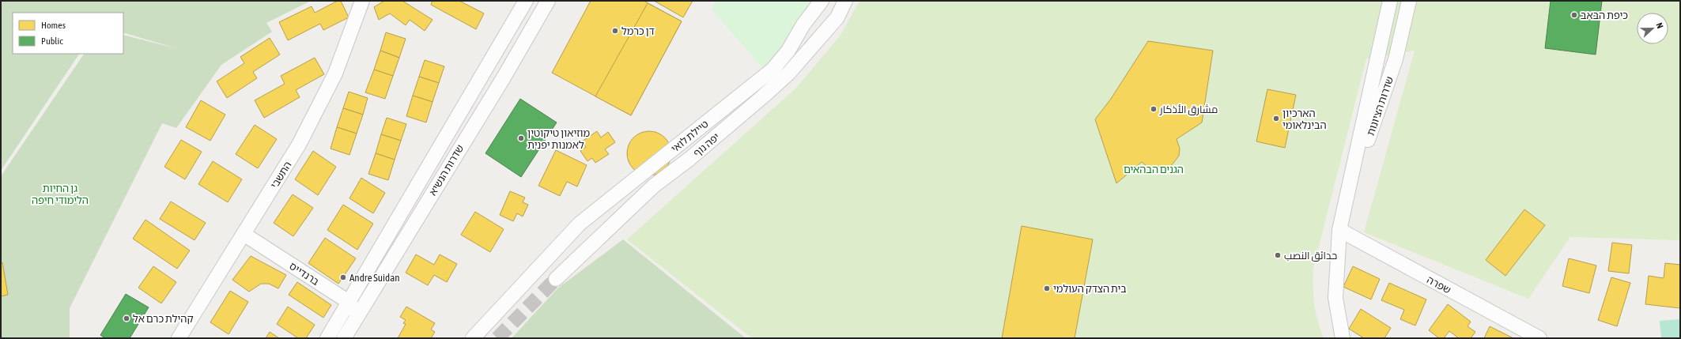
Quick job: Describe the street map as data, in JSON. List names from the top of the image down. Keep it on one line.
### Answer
{"streets":{"street":["שדרות הציונות","טיילת לואי","יפה נוף","שדרות הנשיא","התשבי","ברנדייס","שפרה"]},"crossings":[["שדרות הציונות","שפרה"],["שדרות הנשיא","ברנדייס"],["התשבי","ברנדייס"]],"parks":["הגנים הבהאים","גן החיות הלימודי חיפה"],"places":["כיפת הבאב","דן כרמל","مشارق الأذكار","הארכיון הבינלאומי","מוזיאון טיקוטין לאמנות יפנית","حدائق النصب","Andre Suidan","בית הצדק העולמי","קהילת כרם אל"],"legend":["Homes","Public"],"north":"right"}
